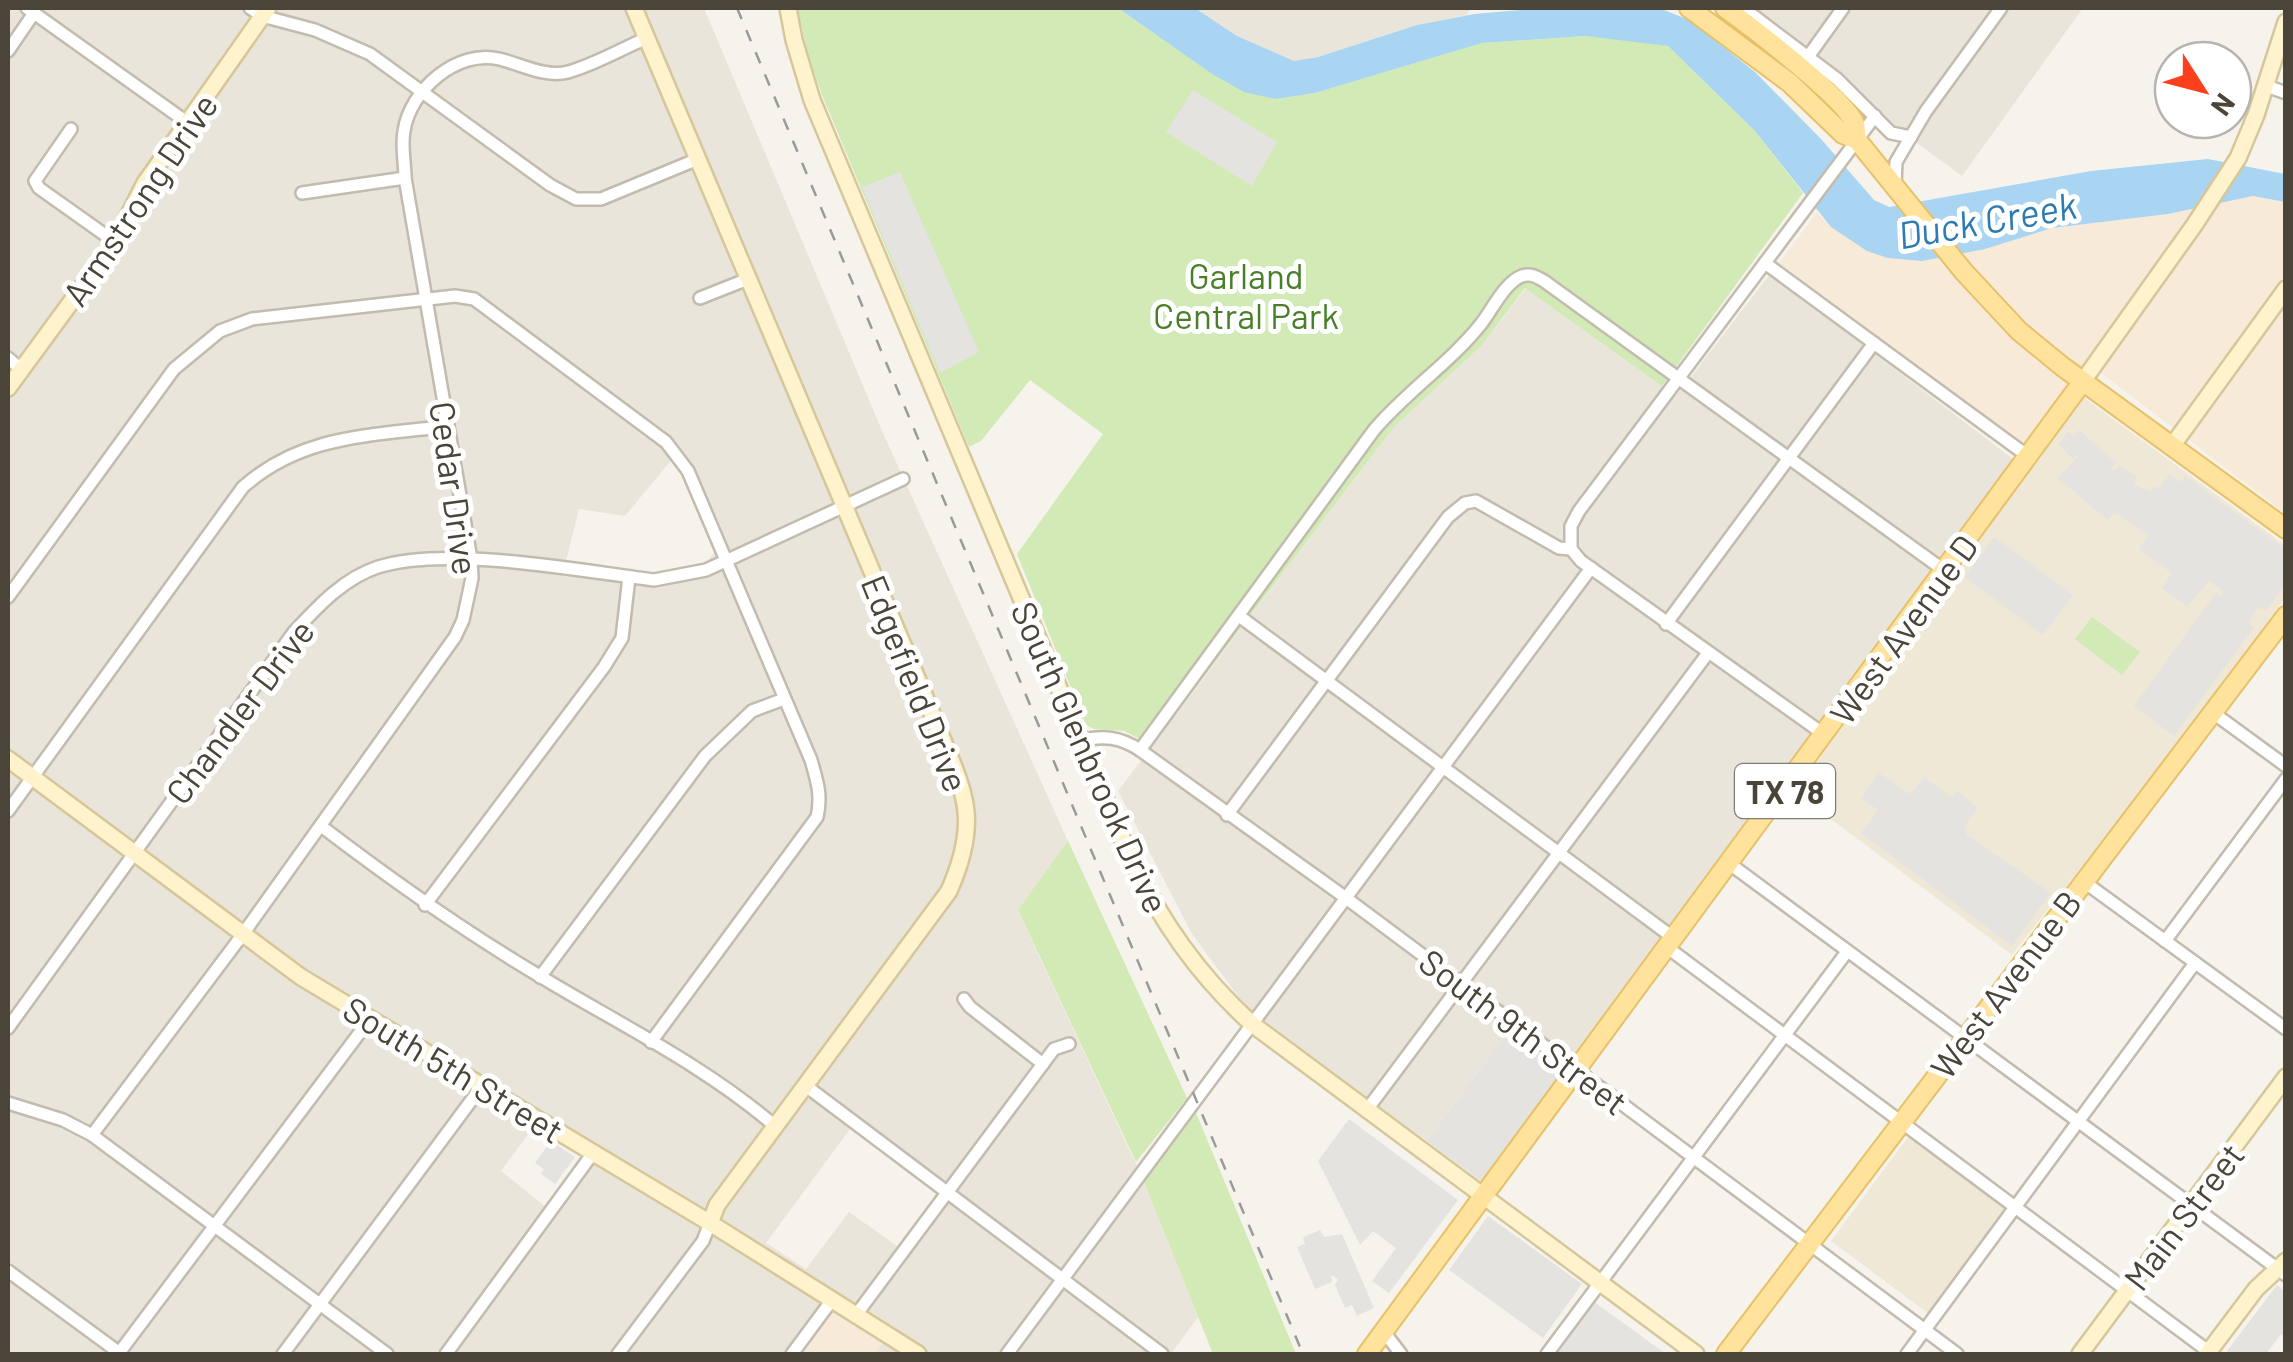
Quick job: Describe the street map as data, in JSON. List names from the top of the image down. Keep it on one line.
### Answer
{"streets":{"main road":["West Avenue D","TX 78","West Avenue B"],"street":["Armstrong Drive","Cedar Drive","Edgefield Drive","Chandler Drive","South Glenbrook Drive","South 9th Street","South 5th Street","Main Street"]},"crossings":[["Cedar Drive","Edgefield Drive"],["Cedar Drive","Chandler Drive"],["Cedar Drive","South 5th Street"],["West Avenue D","South Glenbrook Drive"],["West Avenue D","South 9th Street"],["Edgefield Drive","Chandler Drive"],["Edgefield Drive","South 5th Street"],["Chandler Drive","South 5th Street"],["South Glenbrook Drive","South 9th Street"],["West Avenue B","South 9th Street"]],"water":["Duck Creek"],"parks":["Garland Central Park"],"north":"bottom right"}
